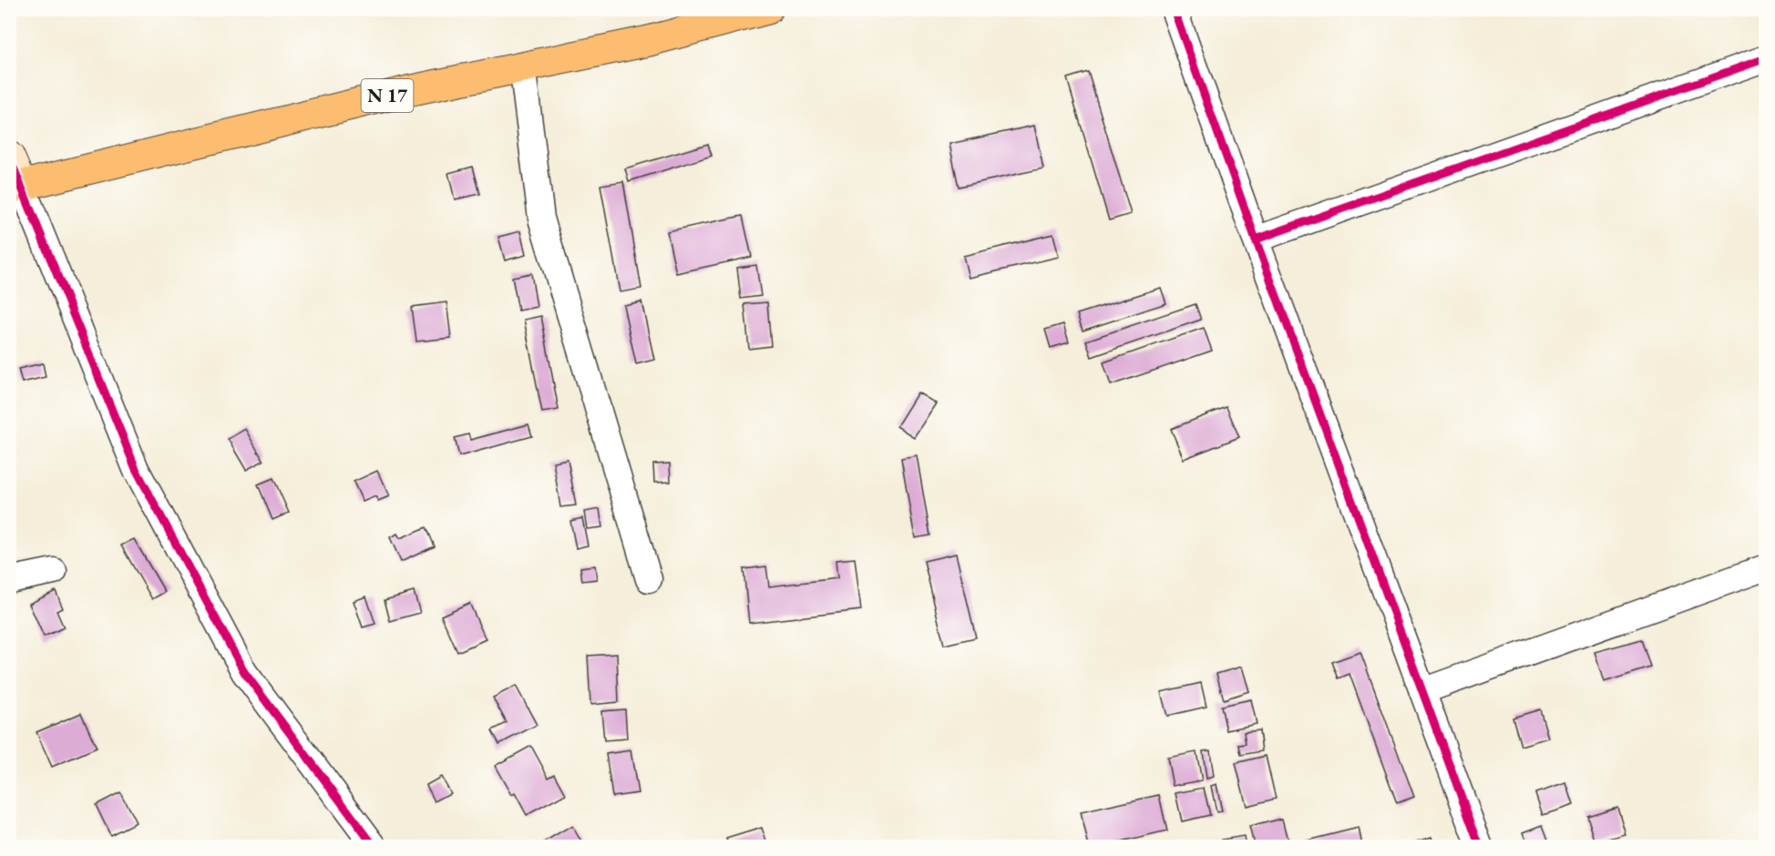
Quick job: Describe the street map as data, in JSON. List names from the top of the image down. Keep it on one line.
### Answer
{"streets":{"main road":["N 17"]}}
